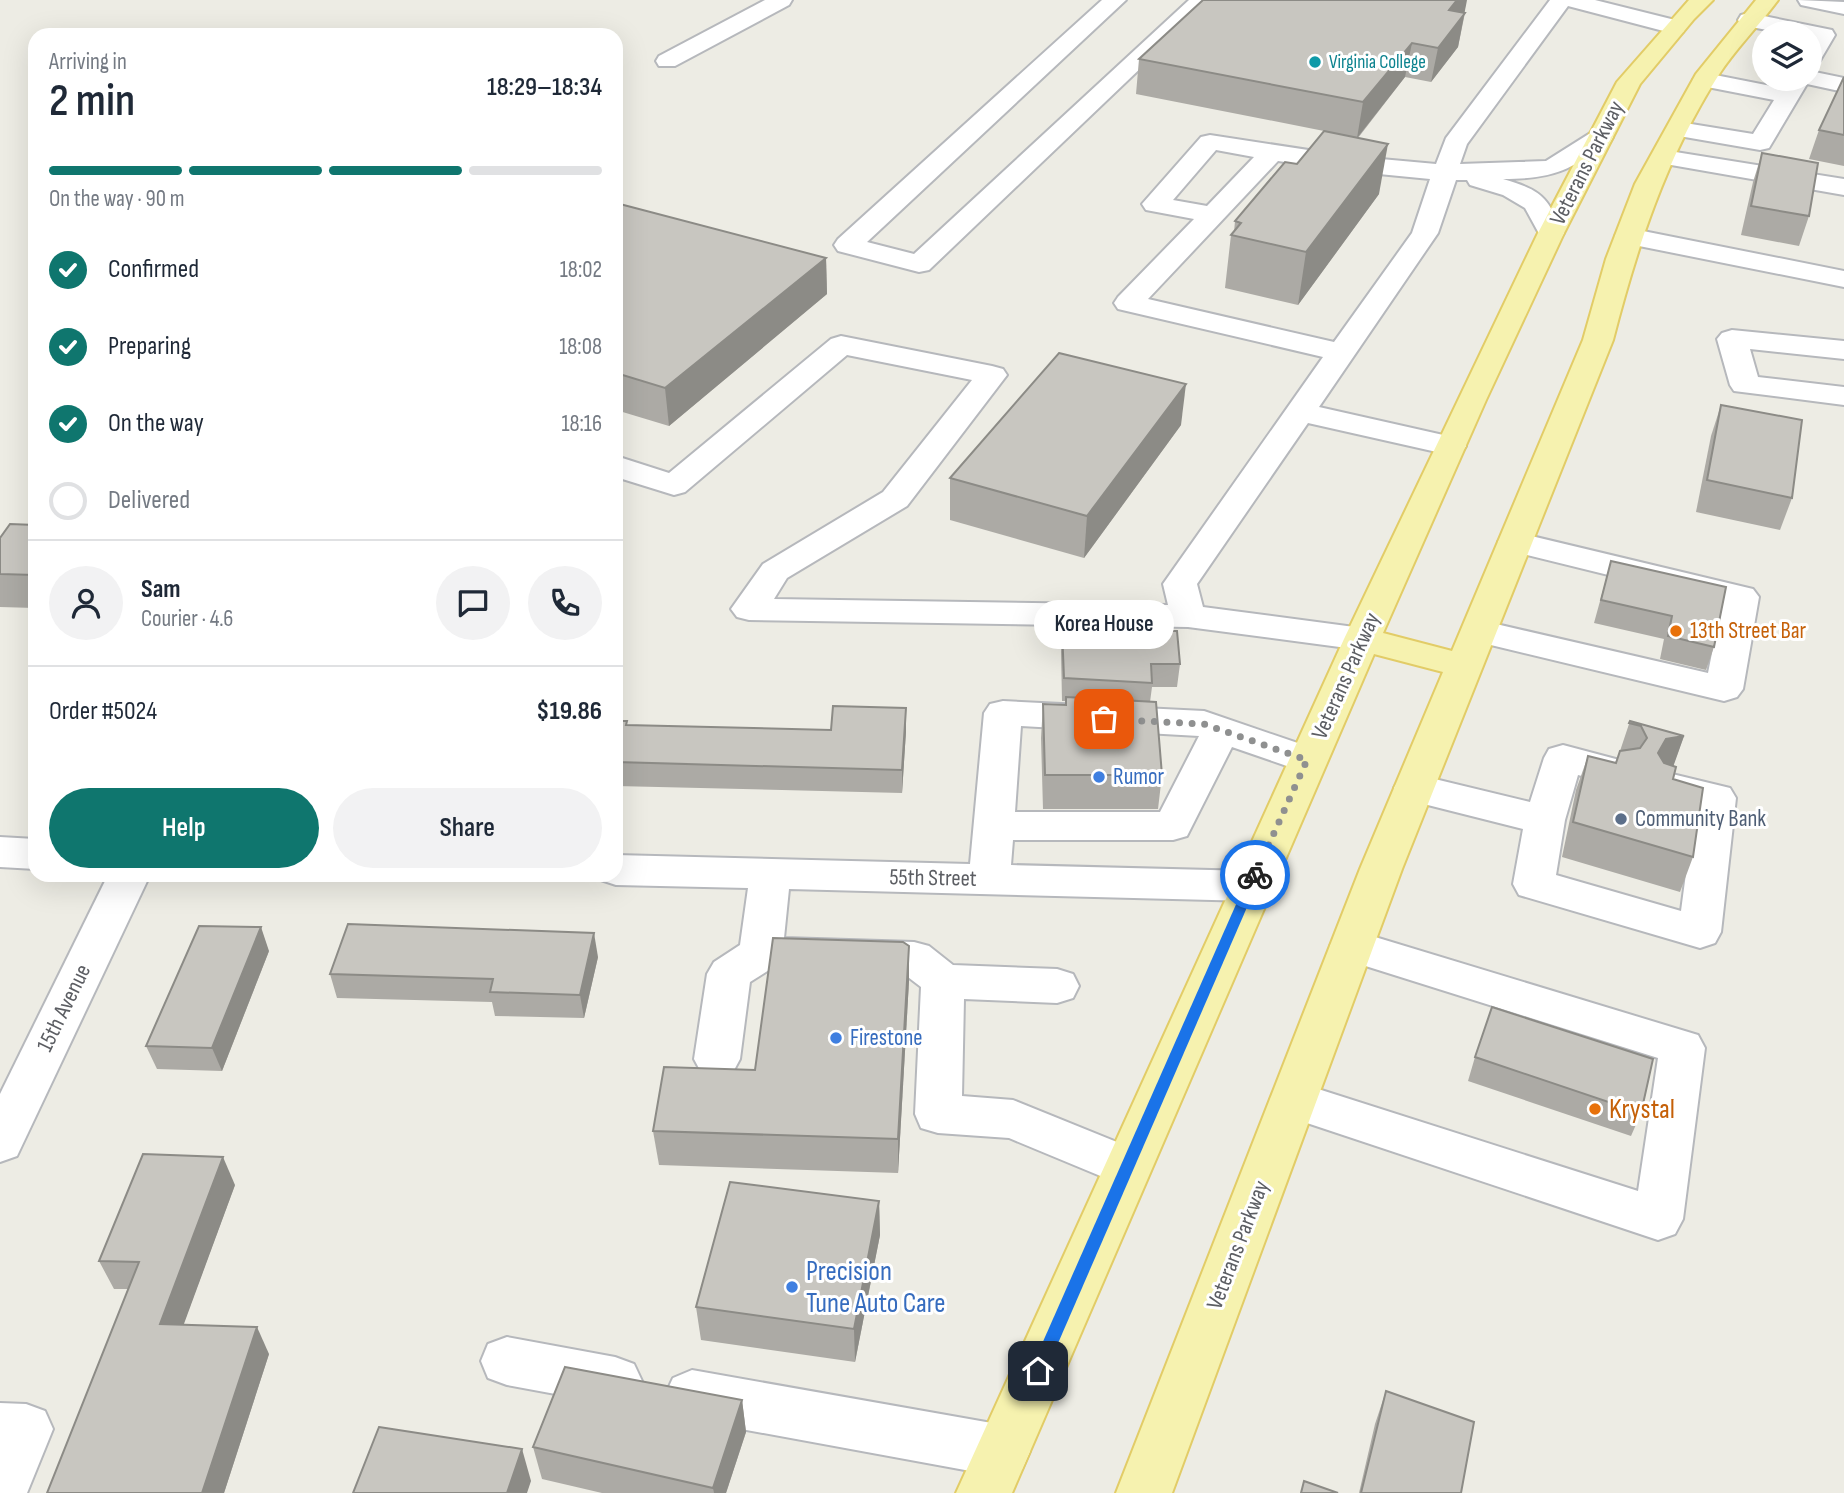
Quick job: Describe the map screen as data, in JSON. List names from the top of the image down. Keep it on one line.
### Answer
{"streets":{"main road":["Veterans Parkway"],"street":["55th Street","15th Avenue"]},"crossings":[["Veterans Parkway","55th Street"]],"places":["Virginia College","13th Street Bar","Korea House","Rumor","Community Bank","Firestone","Krystal","Precision Tune Auto Care"],"page":{"heading":["2 min","Arriving in","18:29–18:34"],"panel":["Sam","Courier · 4.6","Order #5024","$19.86"],"bar":"On the way · 90 m","list":[["Confirmed","18:02"],["Preparing","18:08"],["On the way","18:16"],"Delivered"],"bubble":"Korea House","buttons":["Help","Share"]}}
